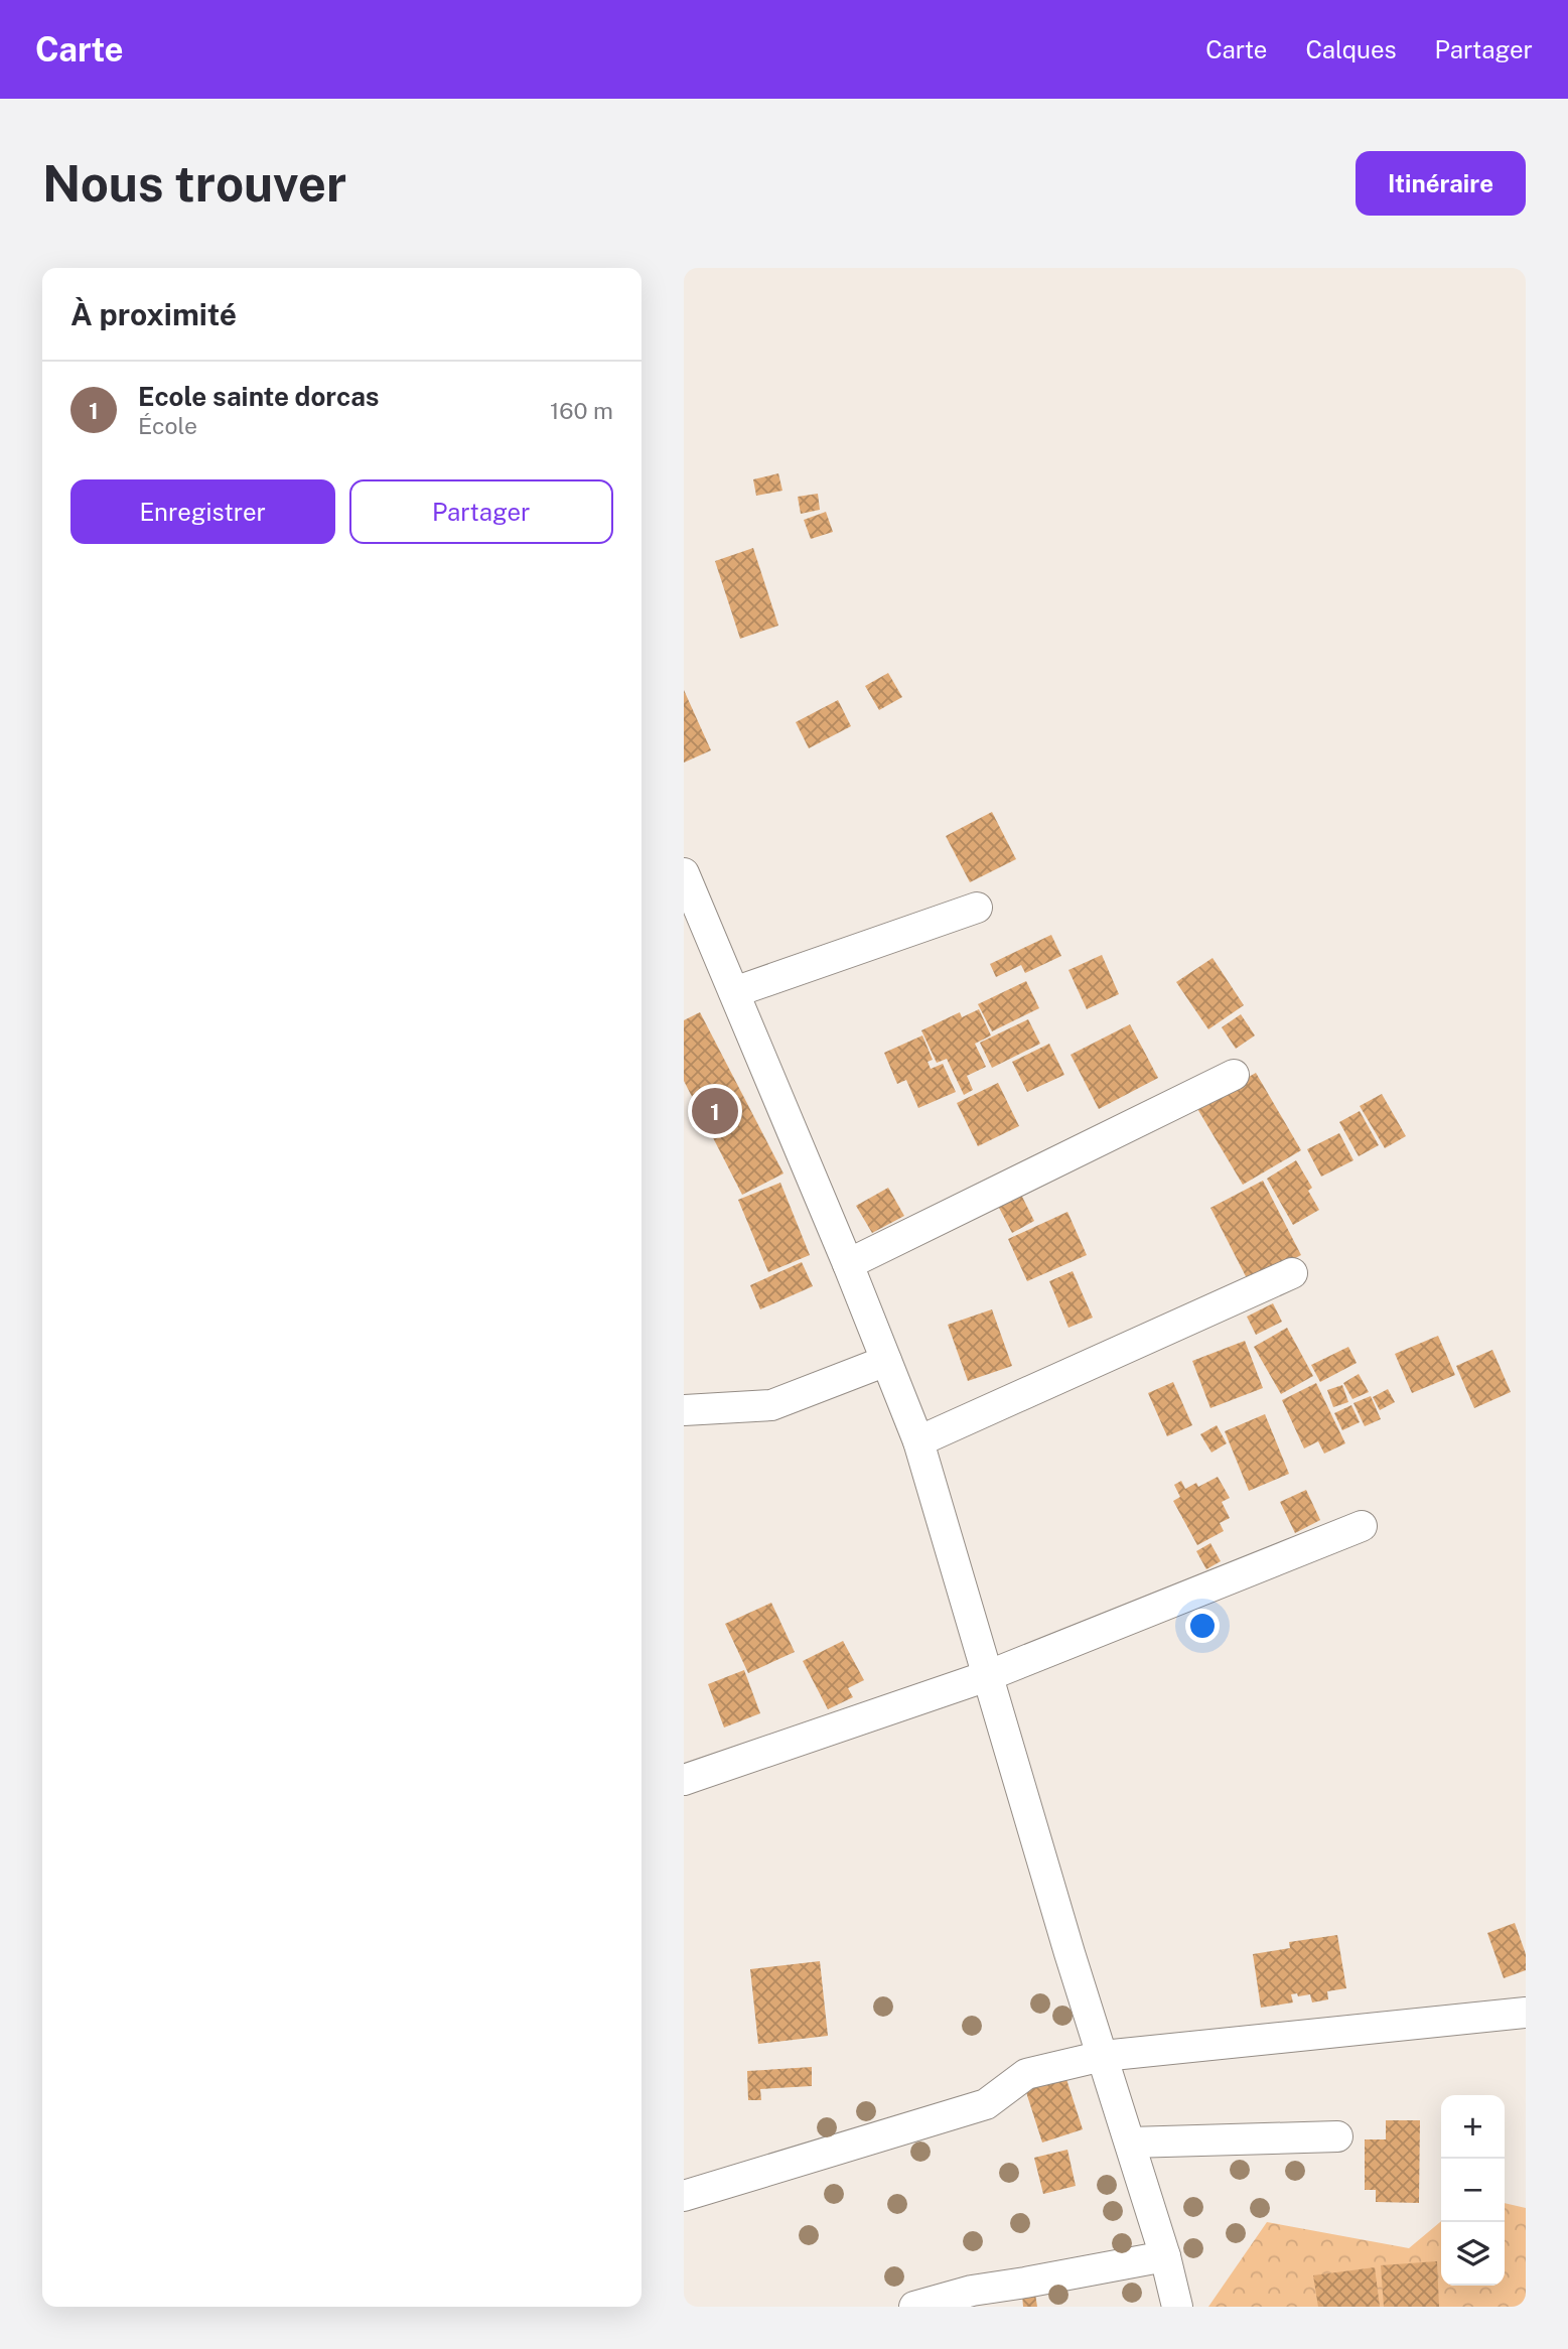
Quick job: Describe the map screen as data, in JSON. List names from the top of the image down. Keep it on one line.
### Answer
{"page":{"header":"Carte","nav":["Carte","Calques","Partager"],"buttons":["Itinéraire",["Enregistrer","Partager"]],"title":"Nous trouver","heading":"À proximité","list":[{"mark":"1","name":"Ecole sainte dorcas","note":"École","value":"160 m"}],"pins":"1","map_buttons":["+","−"]}}
